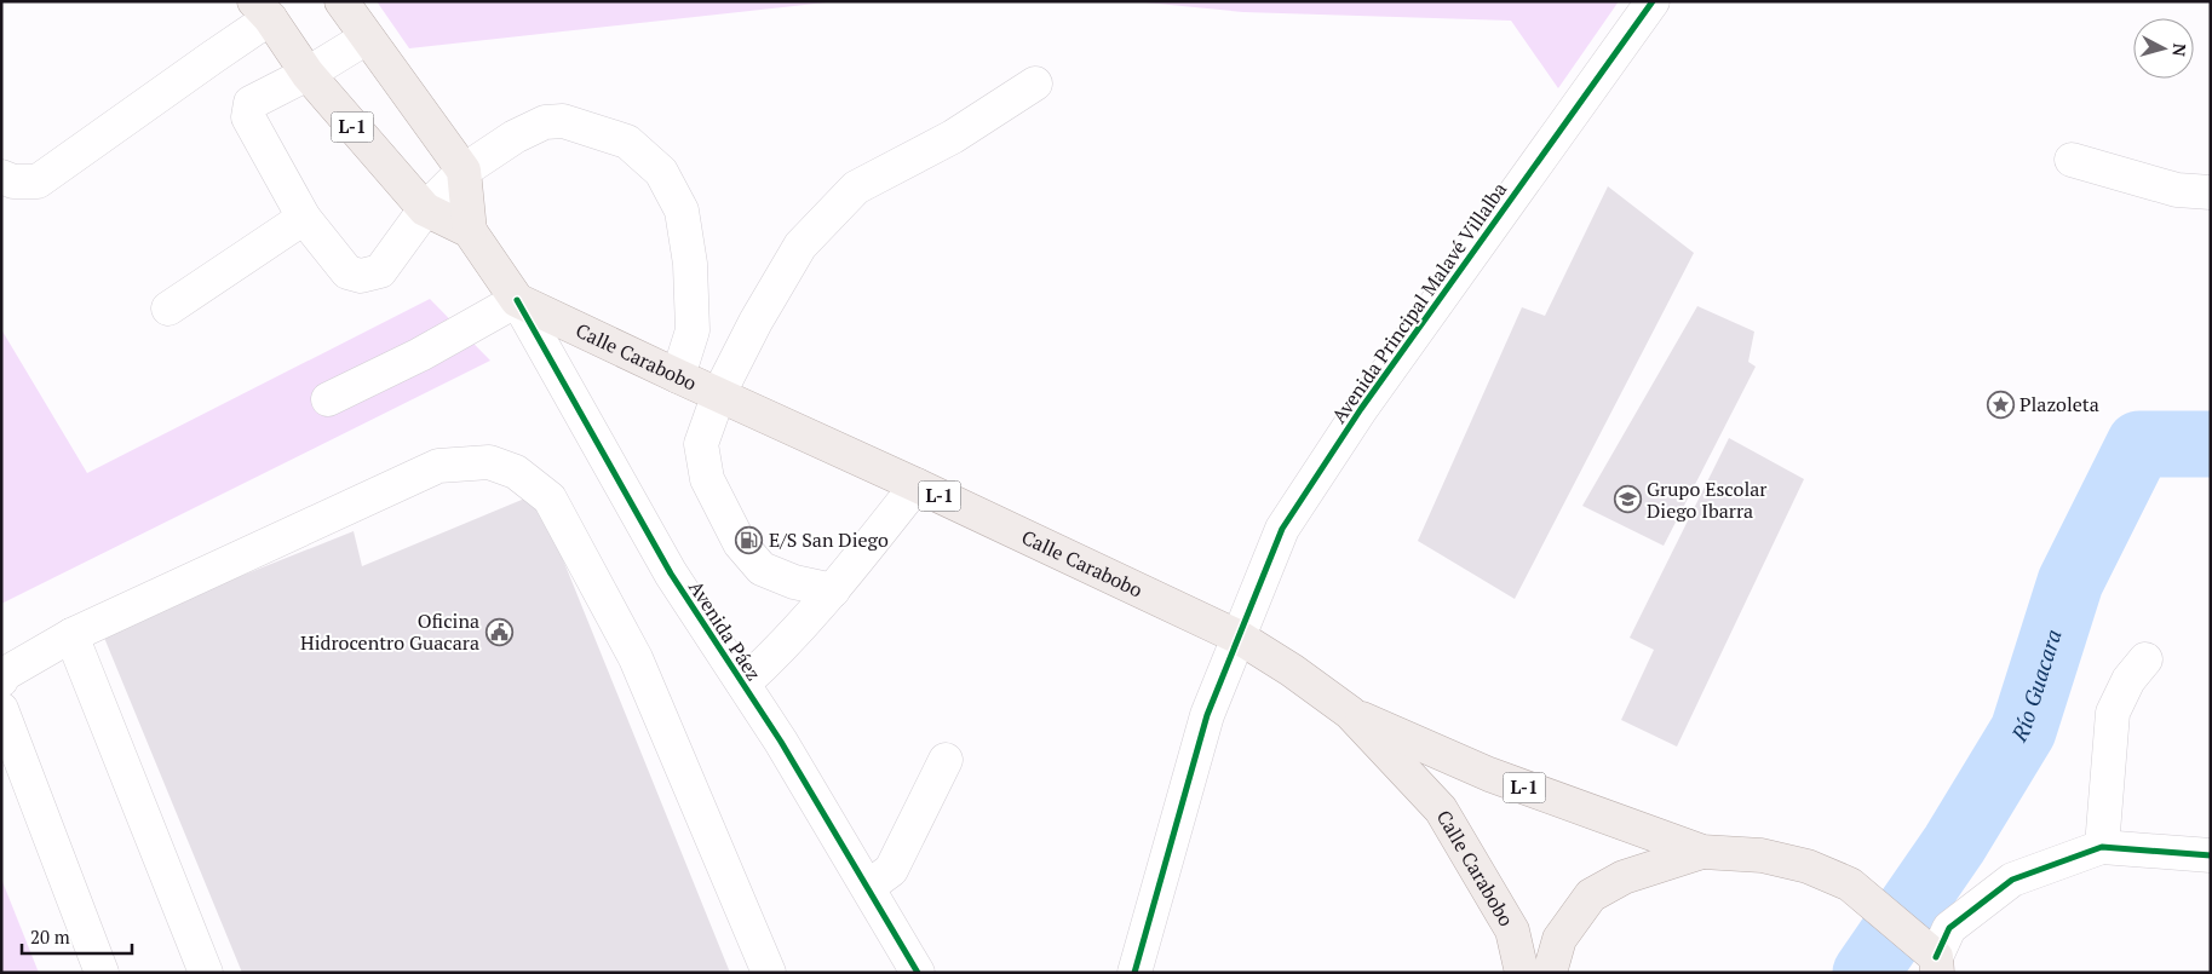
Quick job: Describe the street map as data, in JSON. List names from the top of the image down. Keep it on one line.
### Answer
{"streets":{"main road":["L-1","Calle Carabobo"],"street":["Avenida Principal Malavé Villalba","Avenida Páez"]},"crossings":[["L-1","Calle Carabobo"],["Avenida Principal Malavé Villalba","Calle Carabobo"],["Calle Carabobo","Avenida Páez"]],"water":["Río Guacara"],"places":{"place":["Plazoleta"],"school or university":["Grupo Escolar Diego Ibarra"],"fuel station":["E/S San Diego"],"public building":["Oficina Hidrocentro Guacara"]},"scale_bar":"20 m","north":"right"}
